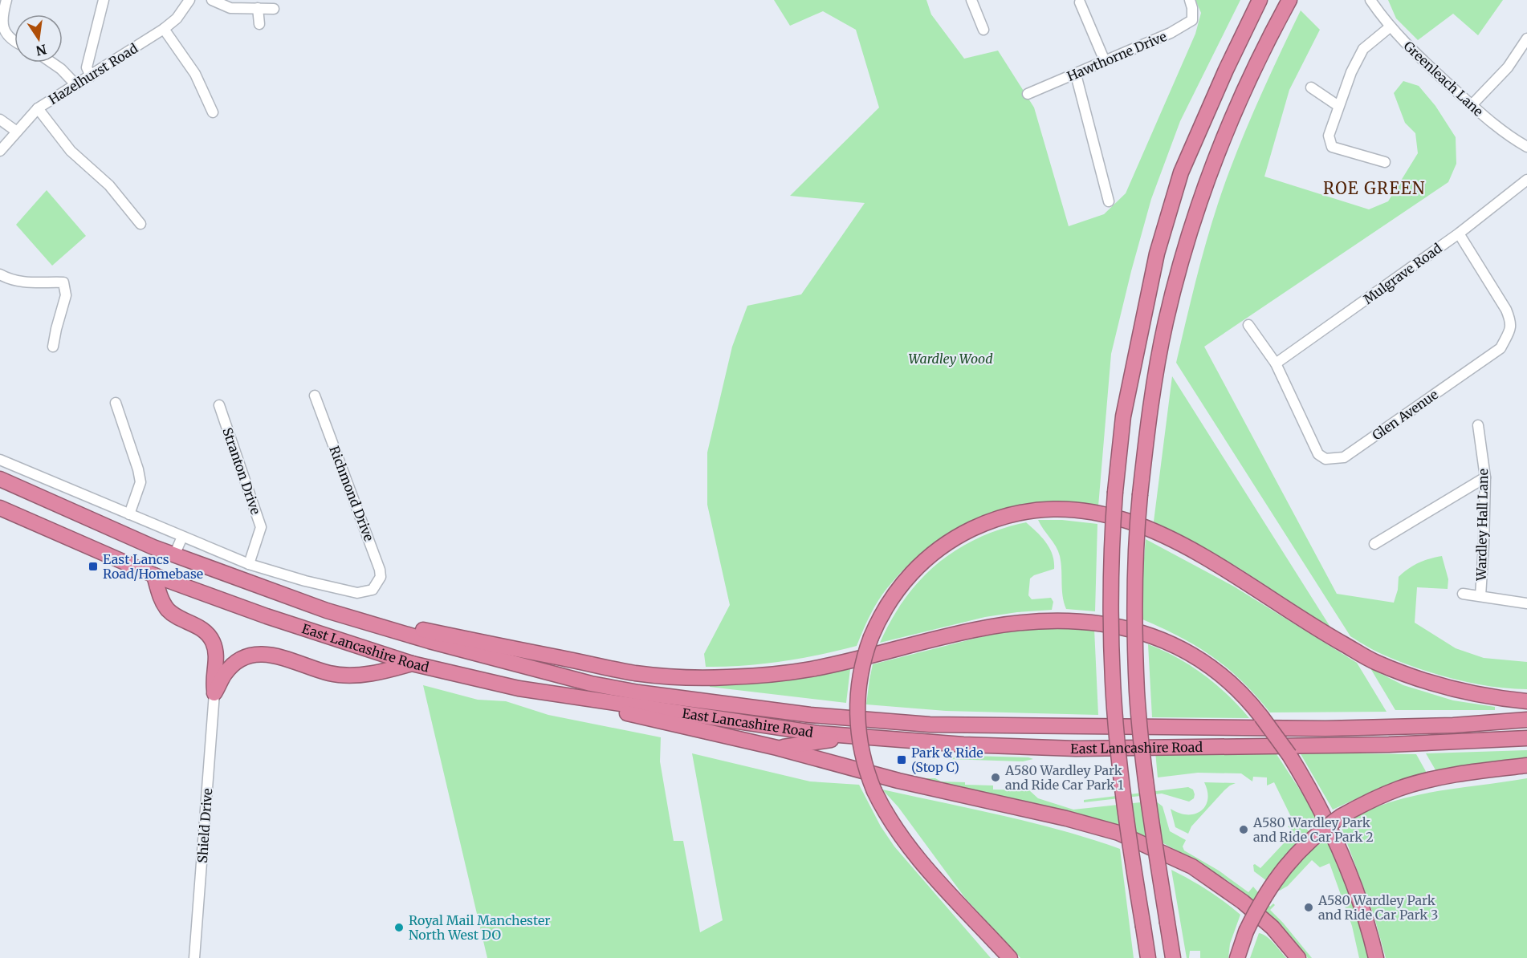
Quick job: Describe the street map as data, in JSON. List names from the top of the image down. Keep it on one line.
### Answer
{"streets":{"highway":["East Lancashire Road"],"street":["Hawthorne Drive","Hazelhurst Road","Greenleach Lane","Mulgrave Road","Glen Avenue","Stranton Drive","Richmond Drive","Wardley Hall Lane","Shield Drive"]},"crossings":[["Mulgrave Road","Glen Avenue"],["Stranton Drive","Richmond Drive"]],"districts":["ROE GREEN"],"parks":["Wardley Wood"],"places":{"transit":["East Lancs Road/Homebase","Park & Ride (Stop C)"],"other":["A580 Wardley Park and Ride Car Park 1","A580 Wardley Park and Ride Car Park 2","A580 Wardley Park and Ride Car Park 3","Royal Mail Manchester North West DO"]},"north":"bottom"}
